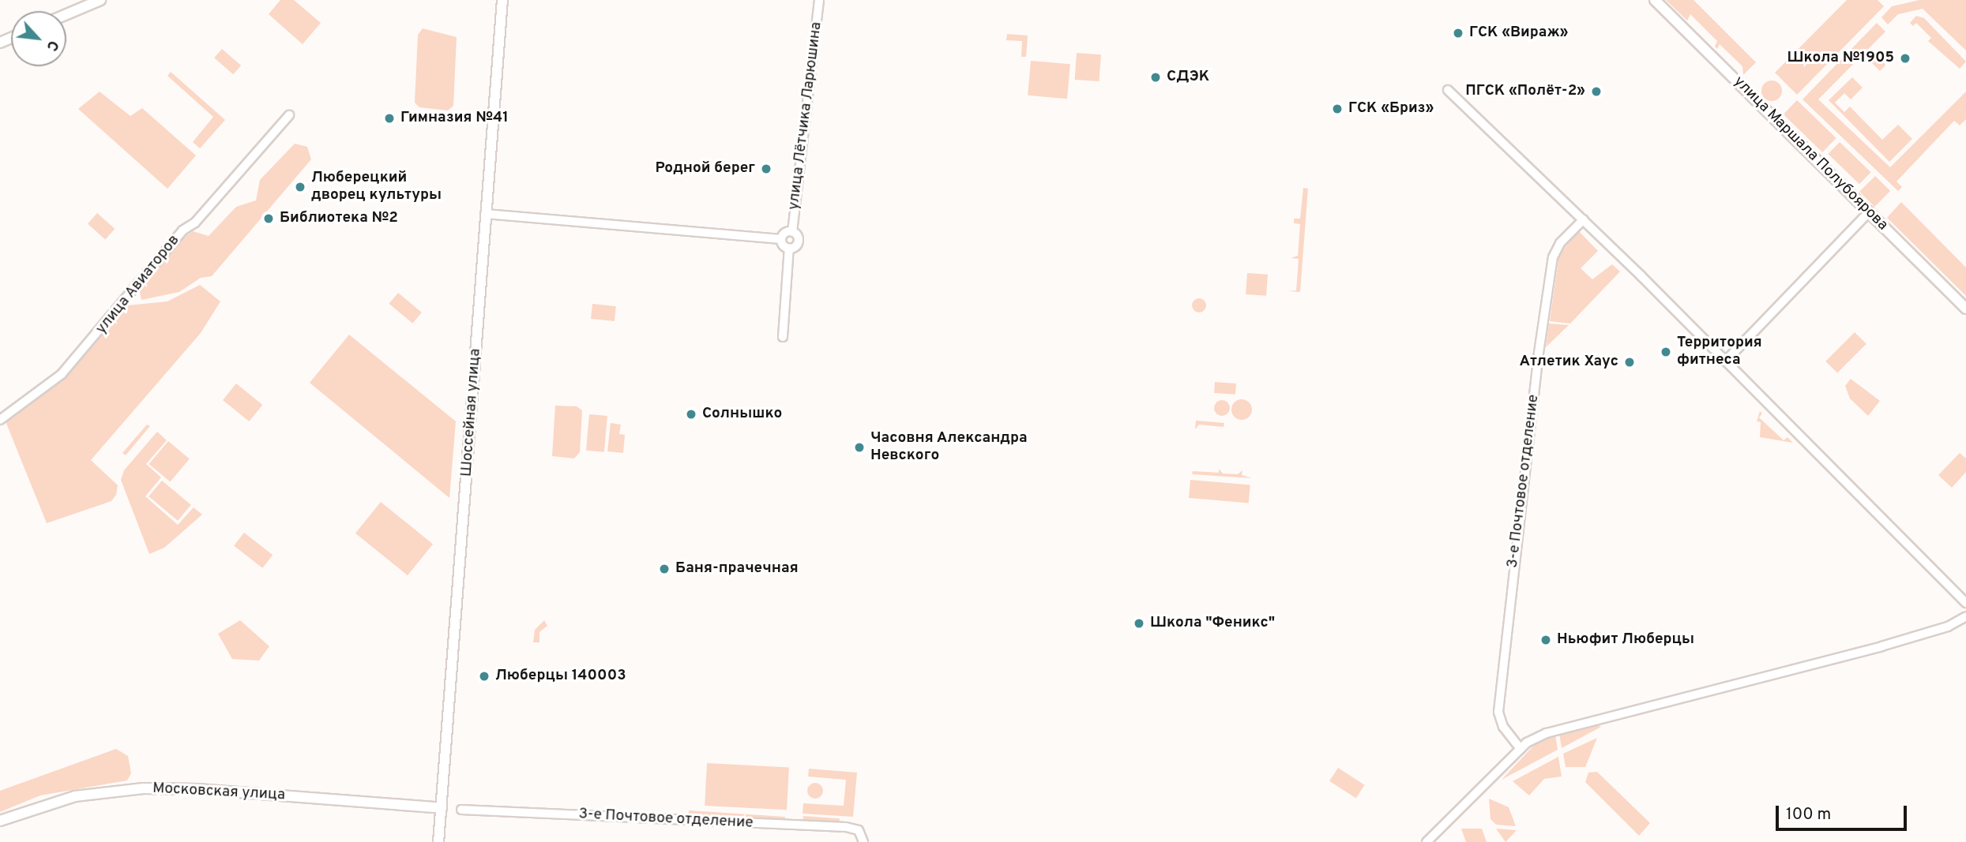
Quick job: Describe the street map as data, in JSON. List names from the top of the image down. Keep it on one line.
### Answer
{"streets":{"street":["улица Лётчика Ларюшина","улица Маршала Полубоярова","улица Авиаторов","Шоссейная улица","3-е Почтовое отделение","Московская улица"]},"crossings":[["Шоссейная улица","Московская улица"]],"places":["ГСК «Вираж»","Школа №1905","СДЭК","ПГСК «Полёт-2»","ГСК «Бриз»","Гимназия №41","Родной берег","Люберецкий дворец культуры","Библиотека №2","Территория фитнеса","Атлетик Хаус","Солнышко","Часовня Александра Невского","Баня-прачечная","Школа \"Феникс\"","Ньюфит Люберцы","Люберцы 140003"],"scale_bar":"100 m","north":"bottom right"}
